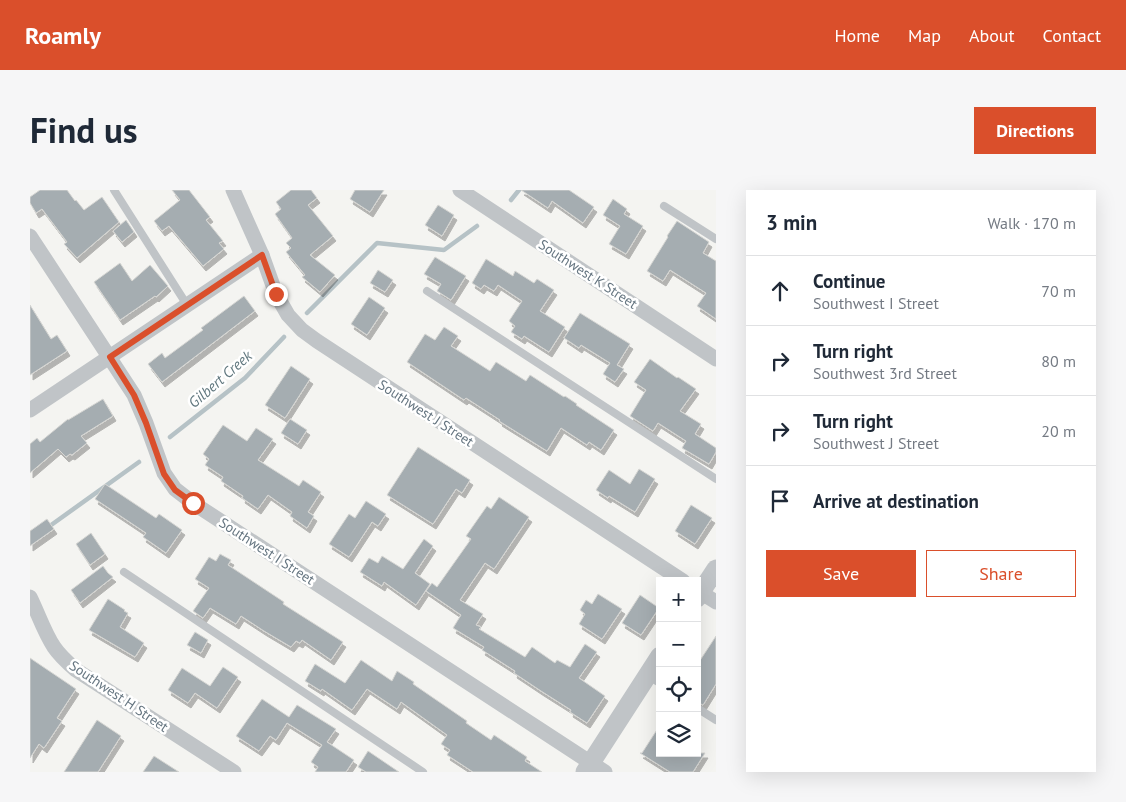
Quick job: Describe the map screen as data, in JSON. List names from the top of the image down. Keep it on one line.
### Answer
{"streets":{"street":["Southwest K Street","Southwest J Street","Southwest I Street","Southwest H Street"]},"water":["Gilbert Creek"],"page":{"header":"Roamly","nav":["Home","Map","About","Contact"],"title":"Find us","buttons":["Directions",["Save","Share"]],"heading":["3 min","Walk · 170 m"],"list":[["Continue","Southwest I Street","70 m"],["Turn right","Southwest 3rd Street","80 m"],["Turn right","Southwest J Street","20 m"],"Arrive at destination"],"map_buttons":["+","−"]}}
